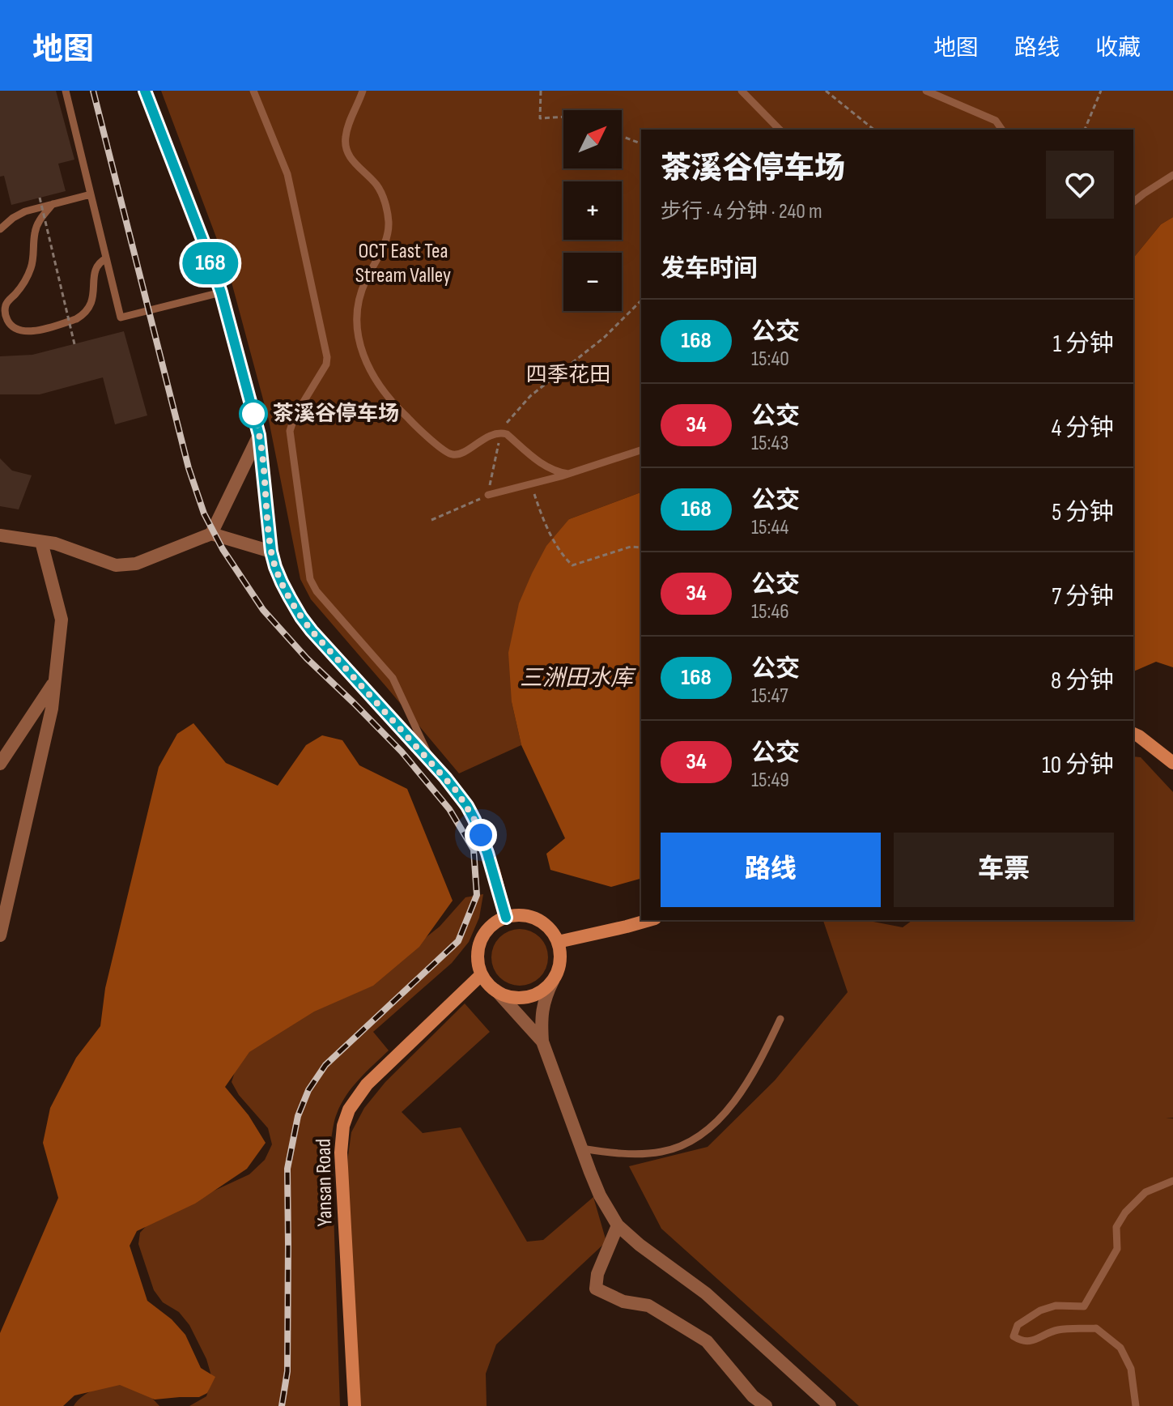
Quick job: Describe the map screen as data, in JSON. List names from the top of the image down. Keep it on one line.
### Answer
{"streets":{"main road":["Yansan Road"]},"water":["三洲田水库"],"parks":["OCT East Tea Stream Valley","四季花田"],"places":["茶溪谷停车场"],"lines":["bus line 168"],"north":"top right","page":{"header":"地图","nav":["地图","路线","收藏"],"on_map":"168","map_buttons":["+","−"],"heading":[["茶溪谷停车场","步行 · 4 分钟 · 240 m"],"发车时间"],"list":[{"mark":"168","name":"公交","note":"15:40","value":"1 分钟"},{"mark":"34","name":"公交","note":"15:43","value":"4 分钟"},{"mark":"168","name":"公交","note":"15:44","value":"5 分钟"},{"mark":"34","name":"公交","note":"15:46","value":"7 分钟"},{"mark":"168","name":"公交","note":"15:47","value":"8 分钟"},{"mark":"34","name":"公交","note":"15:49","value":"10 分钟"}],"buttons":["路线","车票"]}}
